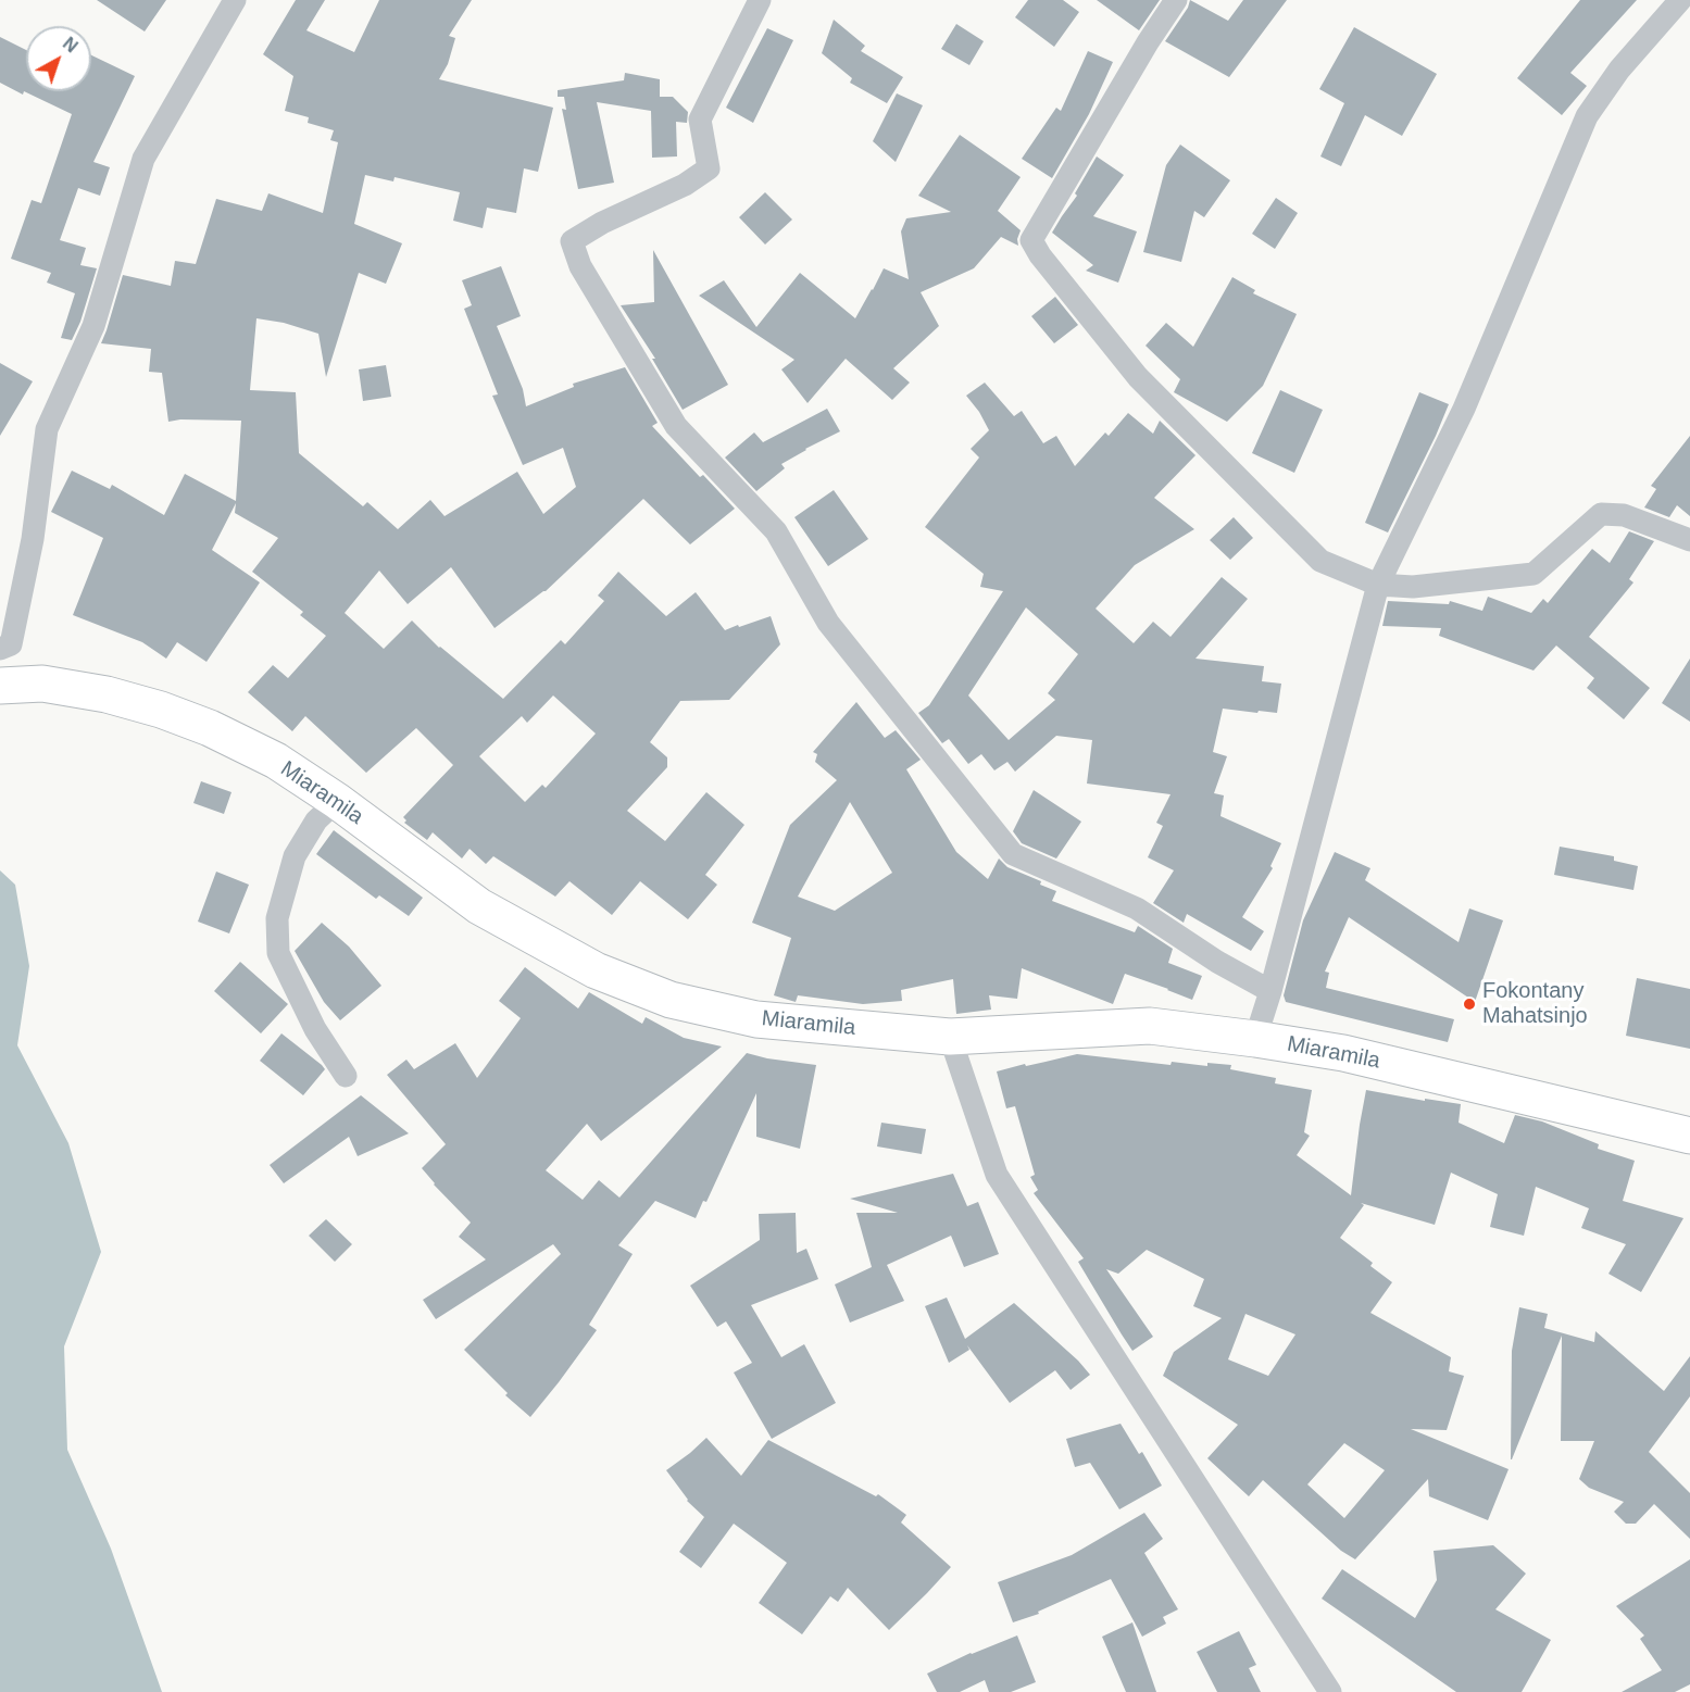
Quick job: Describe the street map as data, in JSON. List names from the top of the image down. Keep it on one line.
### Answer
{"streets":{"main road":["Miaramila"]},"places":["Fokontany Mahatsinjo"],"north":"top right"}
